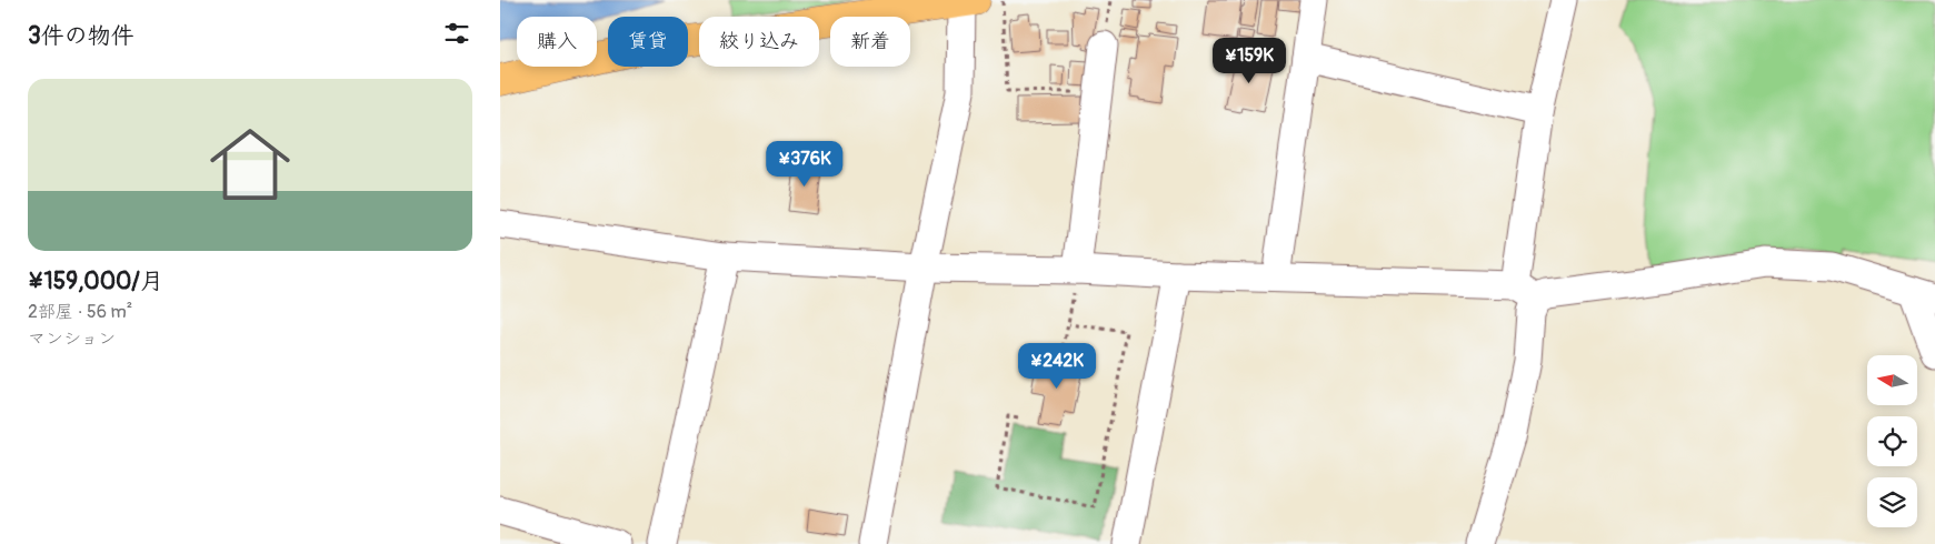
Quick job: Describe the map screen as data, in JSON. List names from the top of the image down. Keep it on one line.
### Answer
{"north":"left","page":{"heading":"3件の物件","chip":["購入","賃貸","絞り込み","新着"],"price":["¥159K","¥376K","¥242K"],"list":[{"name":"¥159,000/月","note":"2部屋 · 56 m² · マンション"}]}}
